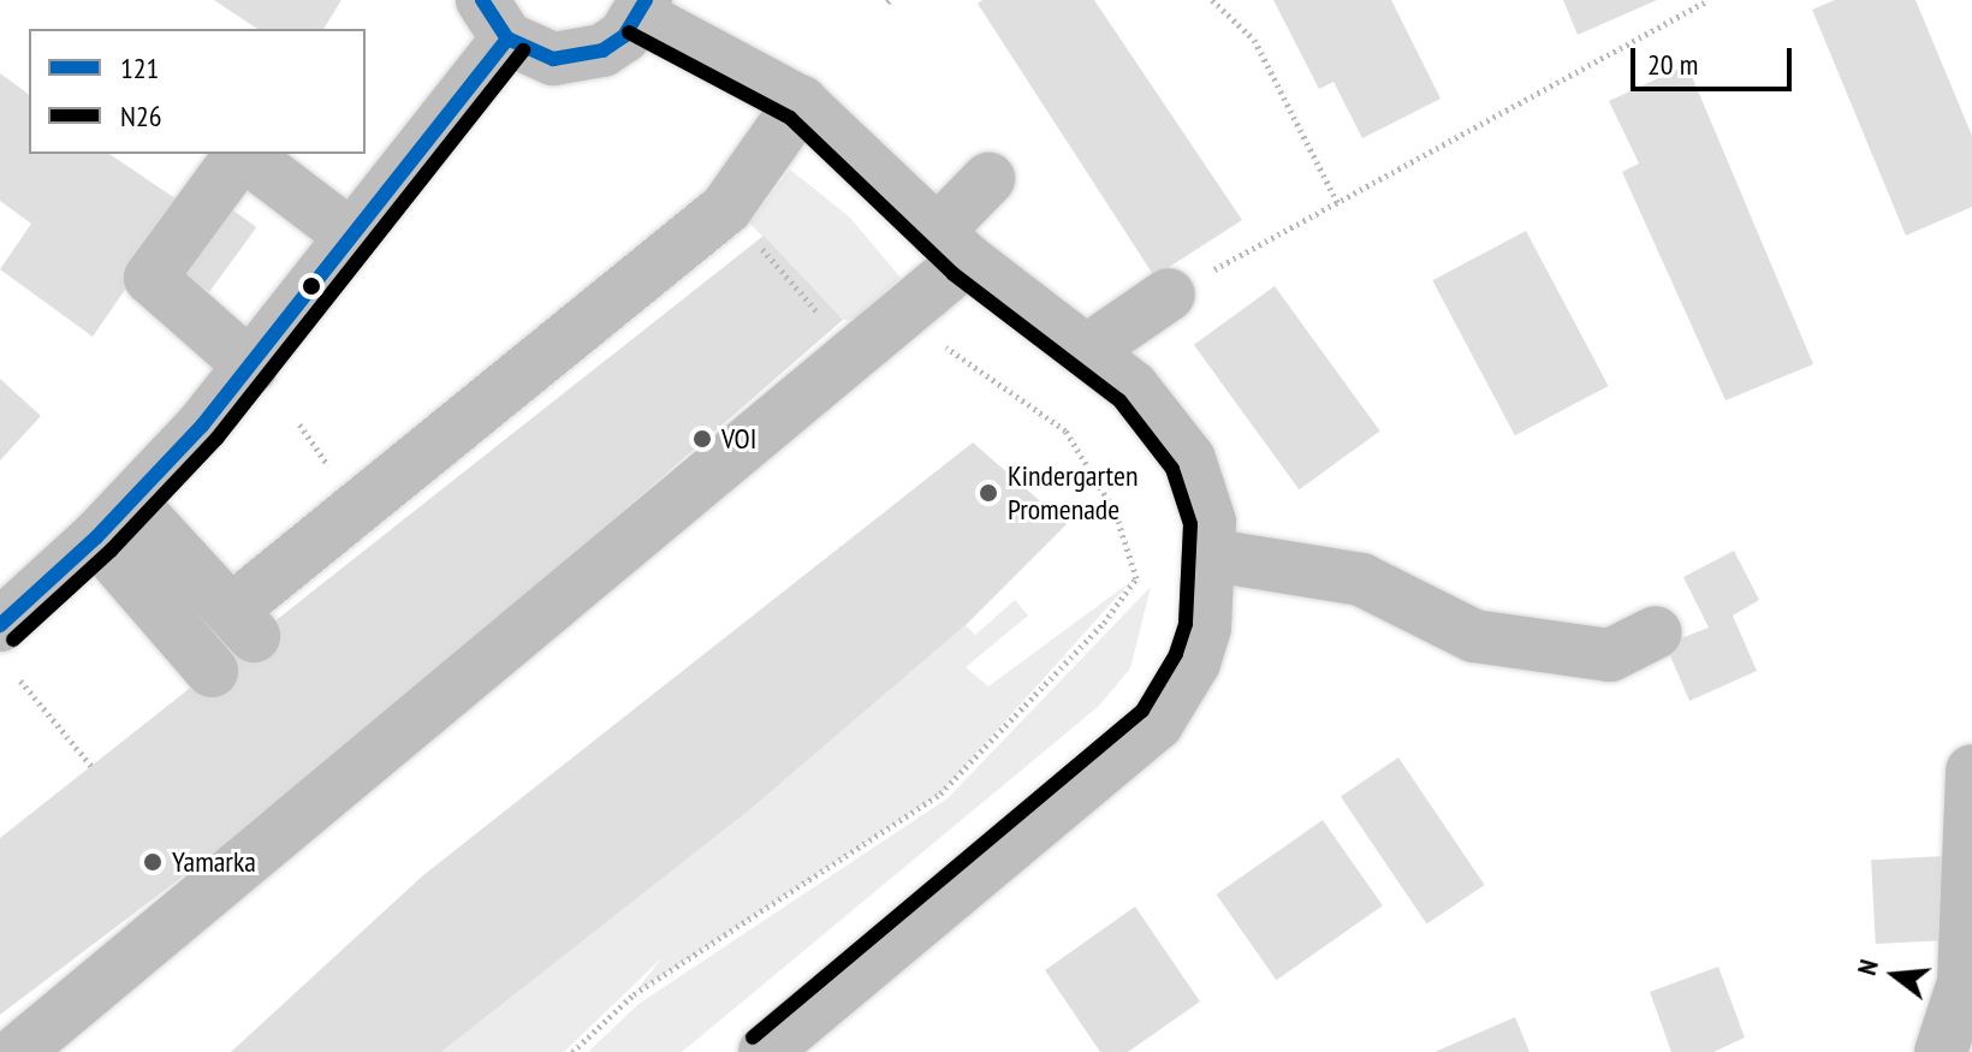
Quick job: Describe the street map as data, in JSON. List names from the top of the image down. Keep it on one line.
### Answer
{"places":["VOI","Kindergarten Promenade","Yamarka"],"lines":["transit line 121","transit line N26"],"legend":["121","N26"],"scale_bar":"20 m","north":"left"}
